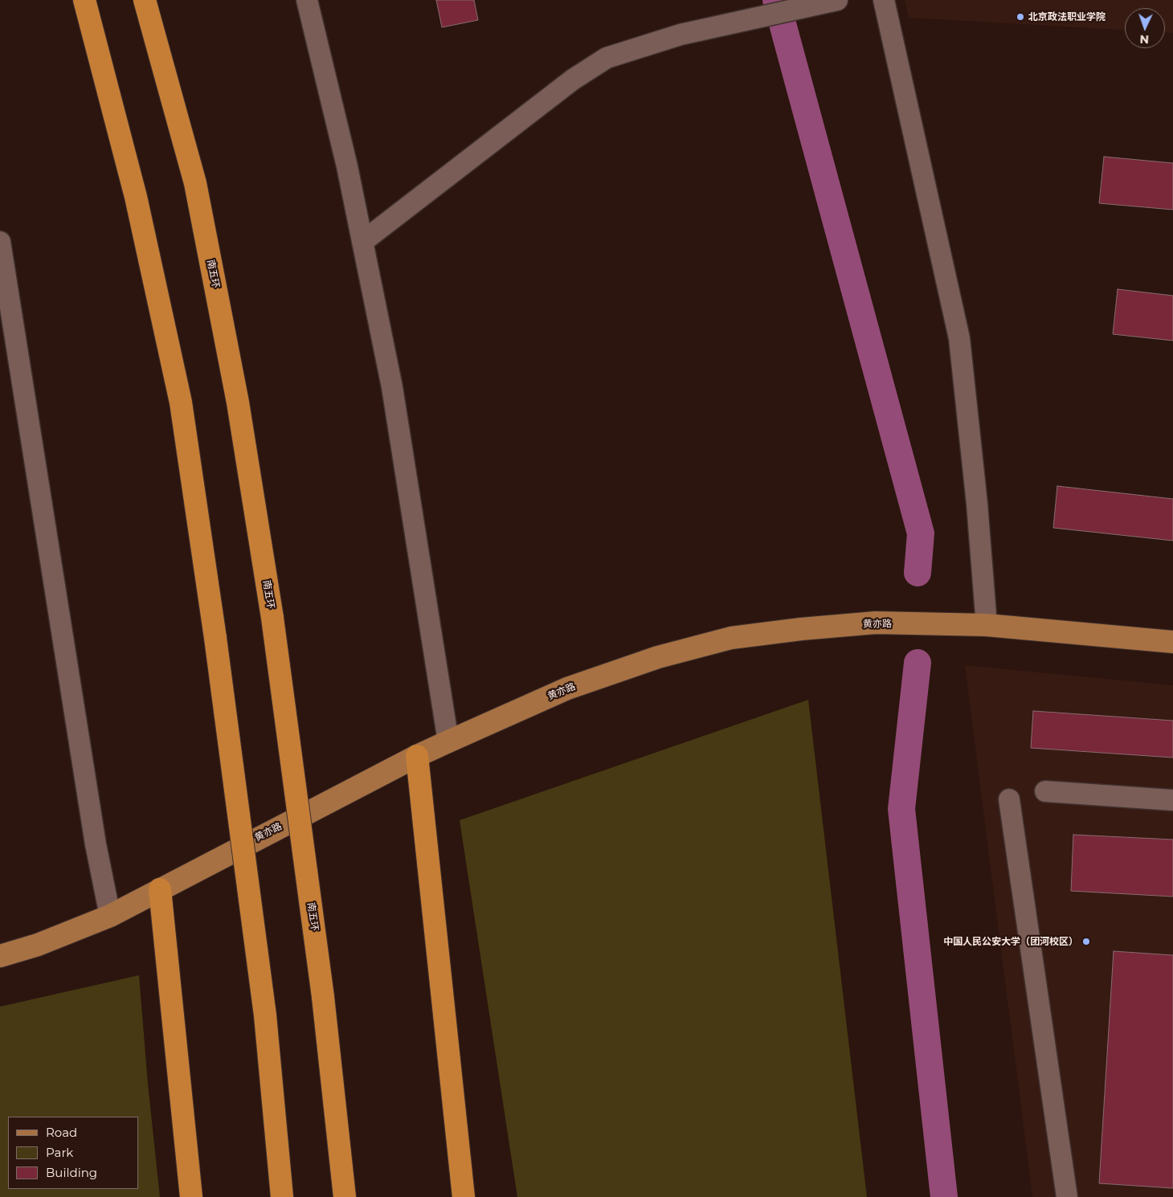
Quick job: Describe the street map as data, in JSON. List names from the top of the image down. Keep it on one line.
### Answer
{"streets":{"highway":["南五环"],"main road":["黄亦路"]},"places":["北京政法职业学院","中国人民公安大学（团河校区）"],"legend":["Road","Park","Building"],"north":"bottom"}
